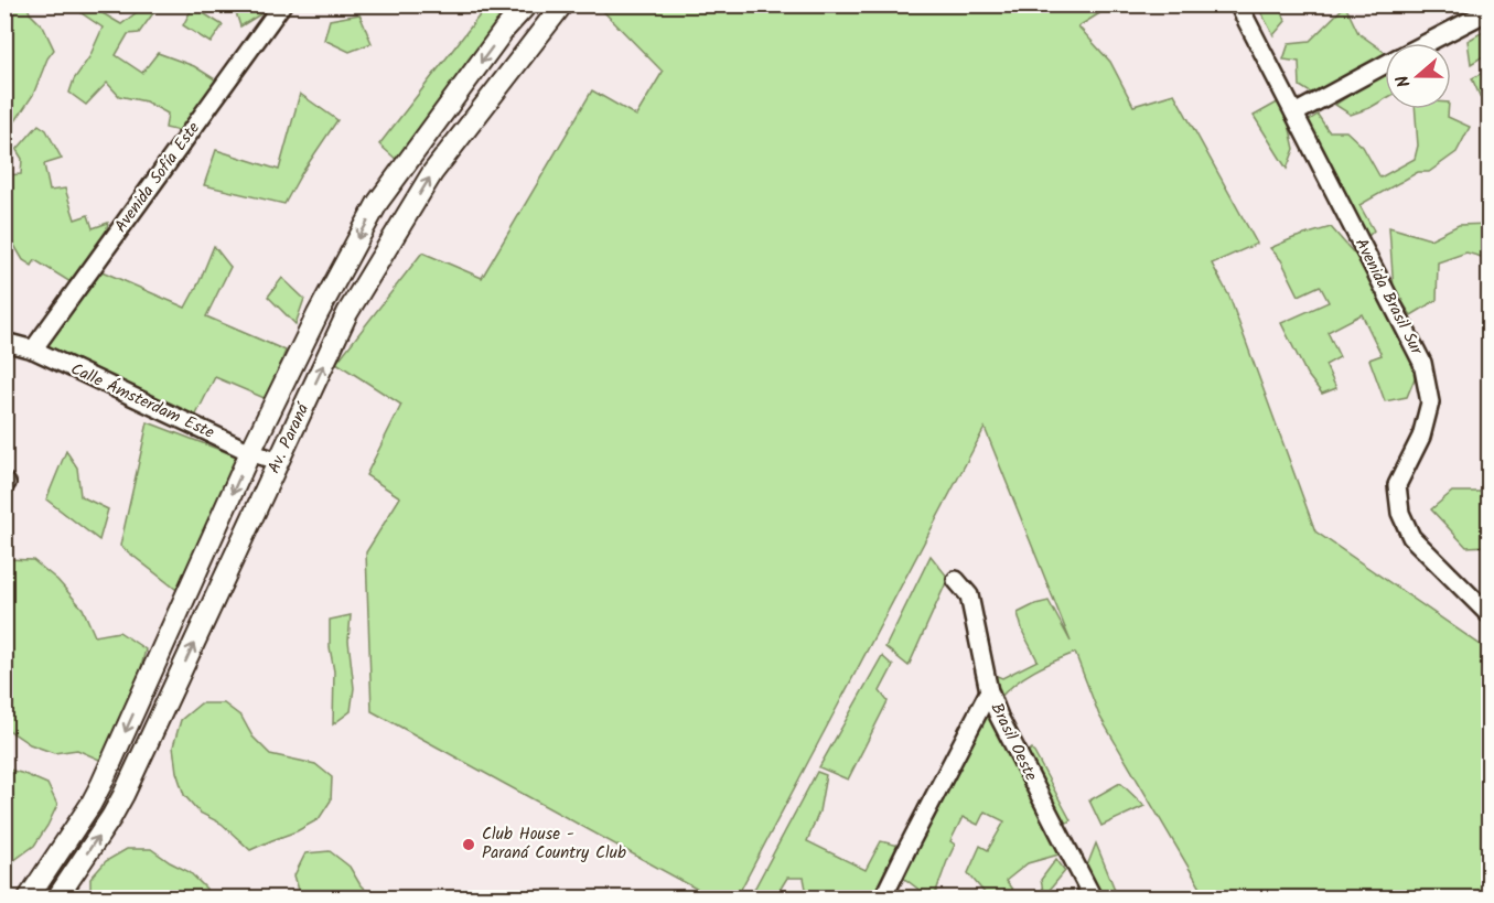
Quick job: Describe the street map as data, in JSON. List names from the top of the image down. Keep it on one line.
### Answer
{"streets":{"street":["Avenida Sofía Este","Avenida Brasil Sur","Calle Ámsterdam Este","Av. Paraná","Brasil Oeste"]},"crossings":[["Avenida Sofía Este","Calle Ámsterdam Este"],["Calle Ámsterdam Este","Av. Paraná"]],"places":["Club House - Paraná Country Club"],"north":"left"}
